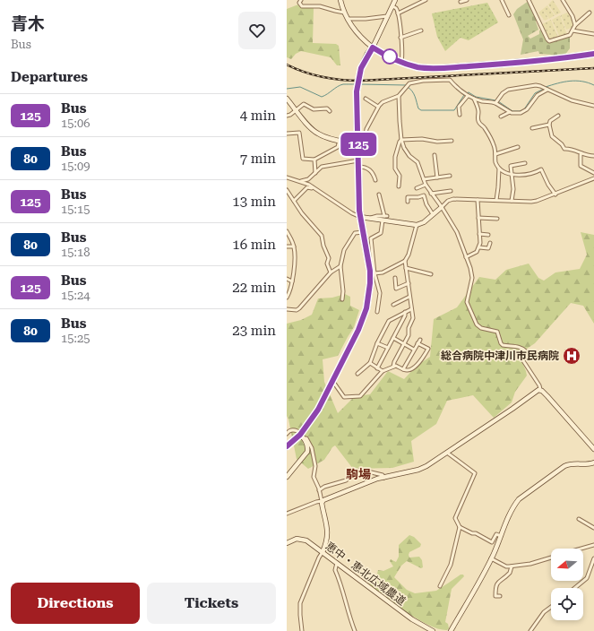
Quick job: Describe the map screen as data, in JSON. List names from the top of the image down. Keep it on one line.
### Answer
{"streets":{"street":["恵中・恵北広域農道"]},"districts":["駒場"],"places":{"hospital":["総合病院中津川市民病院"]},"lines":["bus line 125"],"north":"left","page":{"heading":[["青木","Bus"],"Departures"],"on_map":"125","list":[{"mark":"125","name":"Bus","note":"15:06","value":"4 min"},{"mark":"80","name":"Bus","note":"15:09","value":"7 min"},{"mark":"125","name":"Bus","note":"15:15","value":"13 min"},{"mark":"80","name":"Bus","note":"15:18","value":"16 min"},{"mark":"125","name":"Bus","note":"15:24","value":"22 min"},{"mark":"80","name":"Bus","note":"15:25","value":"23 min"}],"buttons":["Directions","Tickets"]}}
